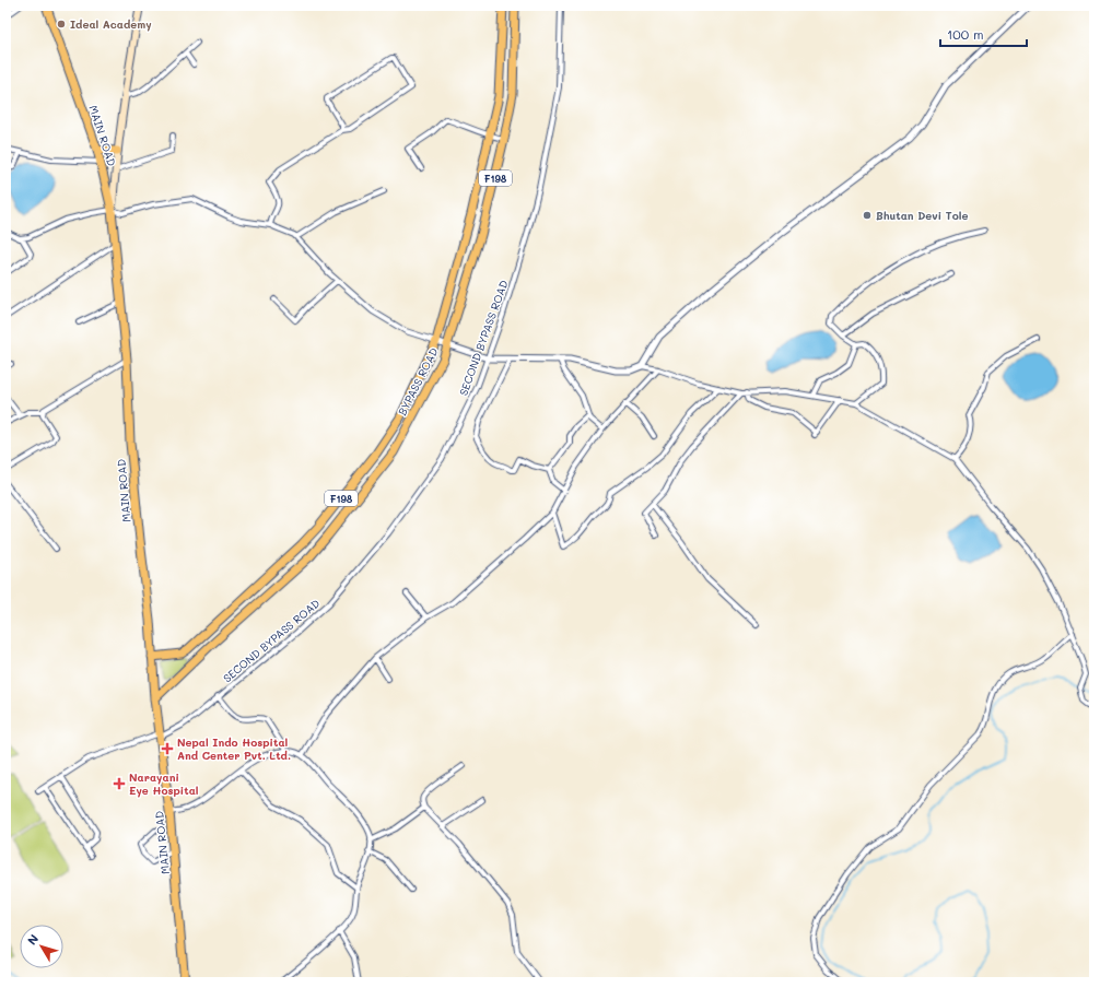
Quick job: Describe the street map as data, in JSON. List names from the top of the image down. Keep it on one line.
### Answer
{"streets":{"main road":["MAIN ROAD","F198","BYPASS ROAD"],"street":["SECOND BYPASS ROAD"]},"crossings":[["MAIN ROAD","F198"],["MAIN ROAD","SECOND BYPASS ROAD"],["F198","BYPASS ROAD"]],"places":{"other":["Ideal Academy","Bhutan Devi Tole"],"health":["Nepal Indo Hospital And Center Pvt. Ltd.","Narayani Eye Hospital"]},"scale_bar":"100 m","north":"top left"}
